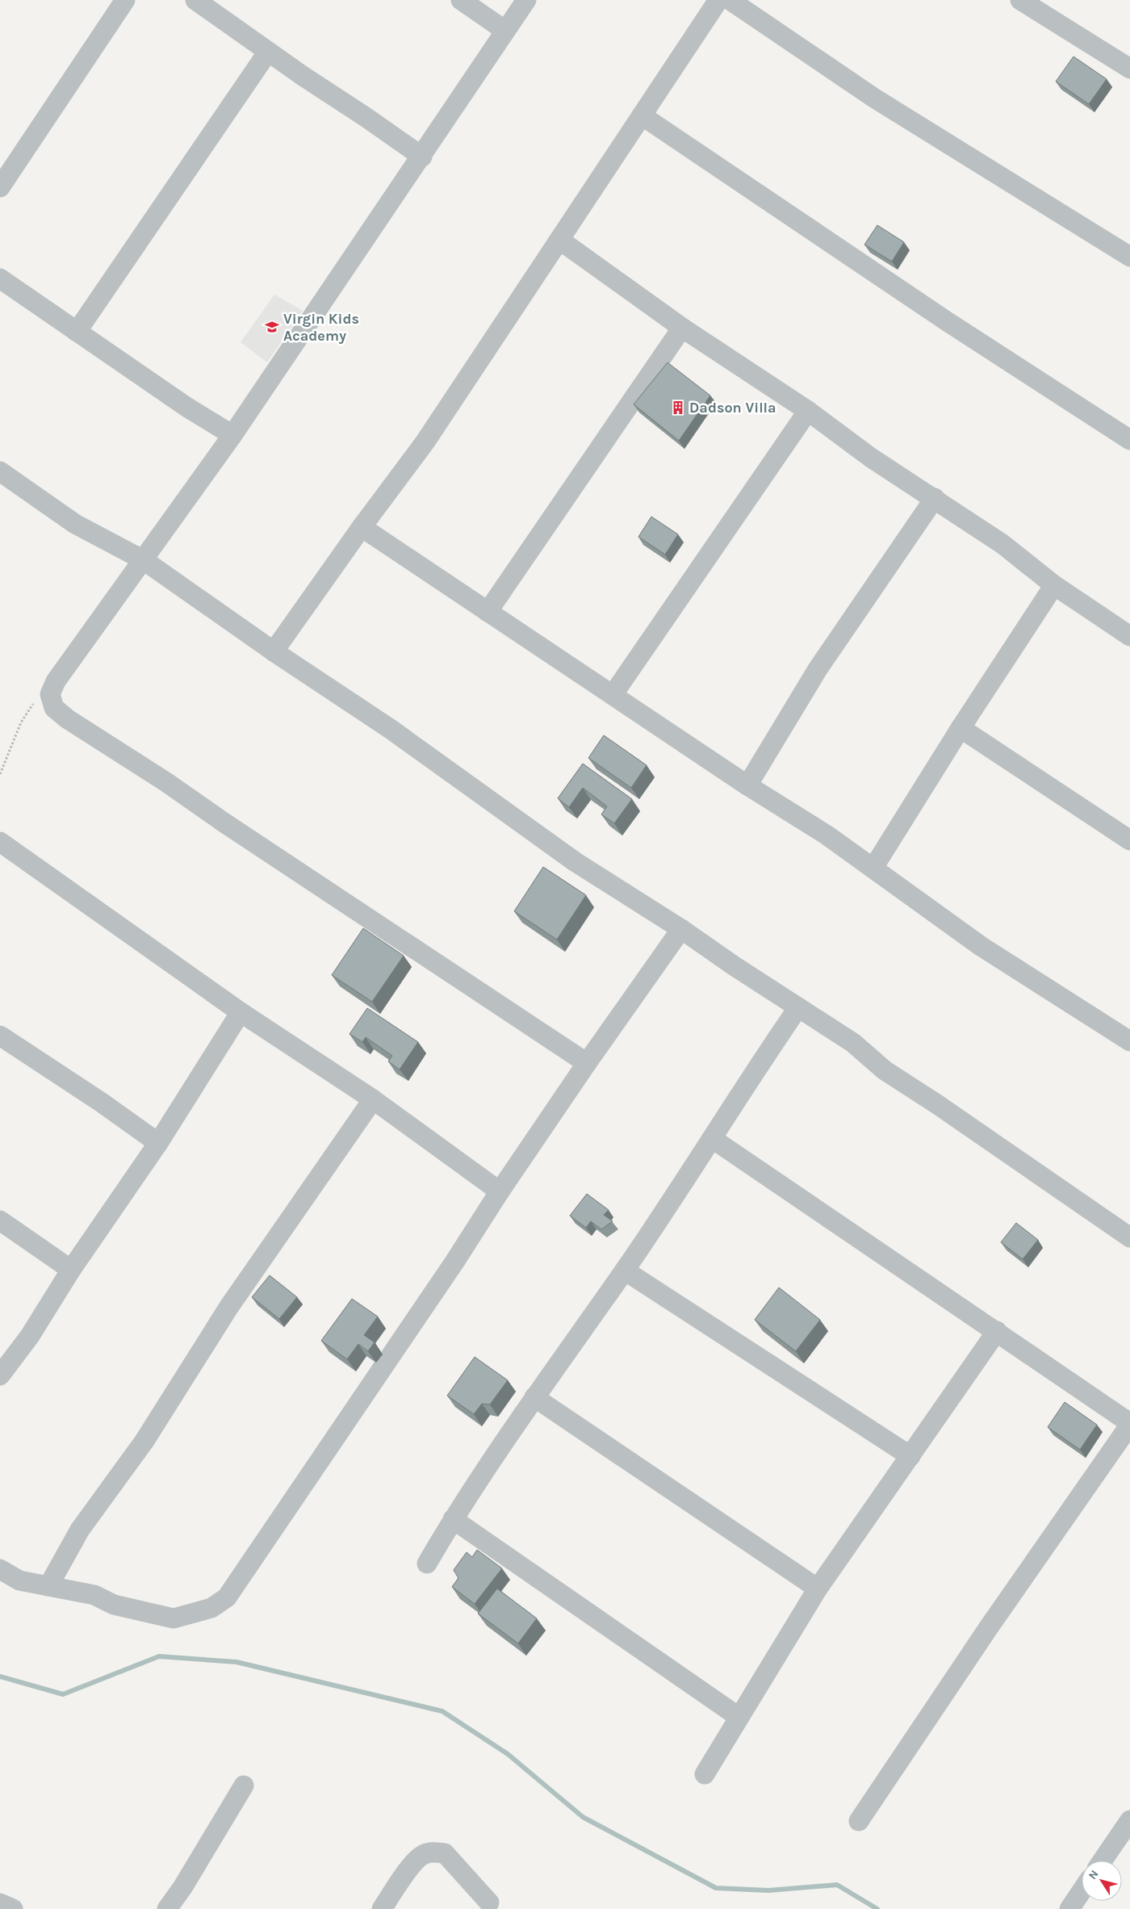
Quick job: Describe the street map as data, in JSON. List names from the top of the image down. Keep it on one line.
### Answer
{"places":{"school or university":["Virgin Kids Academy"],"building":["Dadson Villa"]},"north":"top left"}
